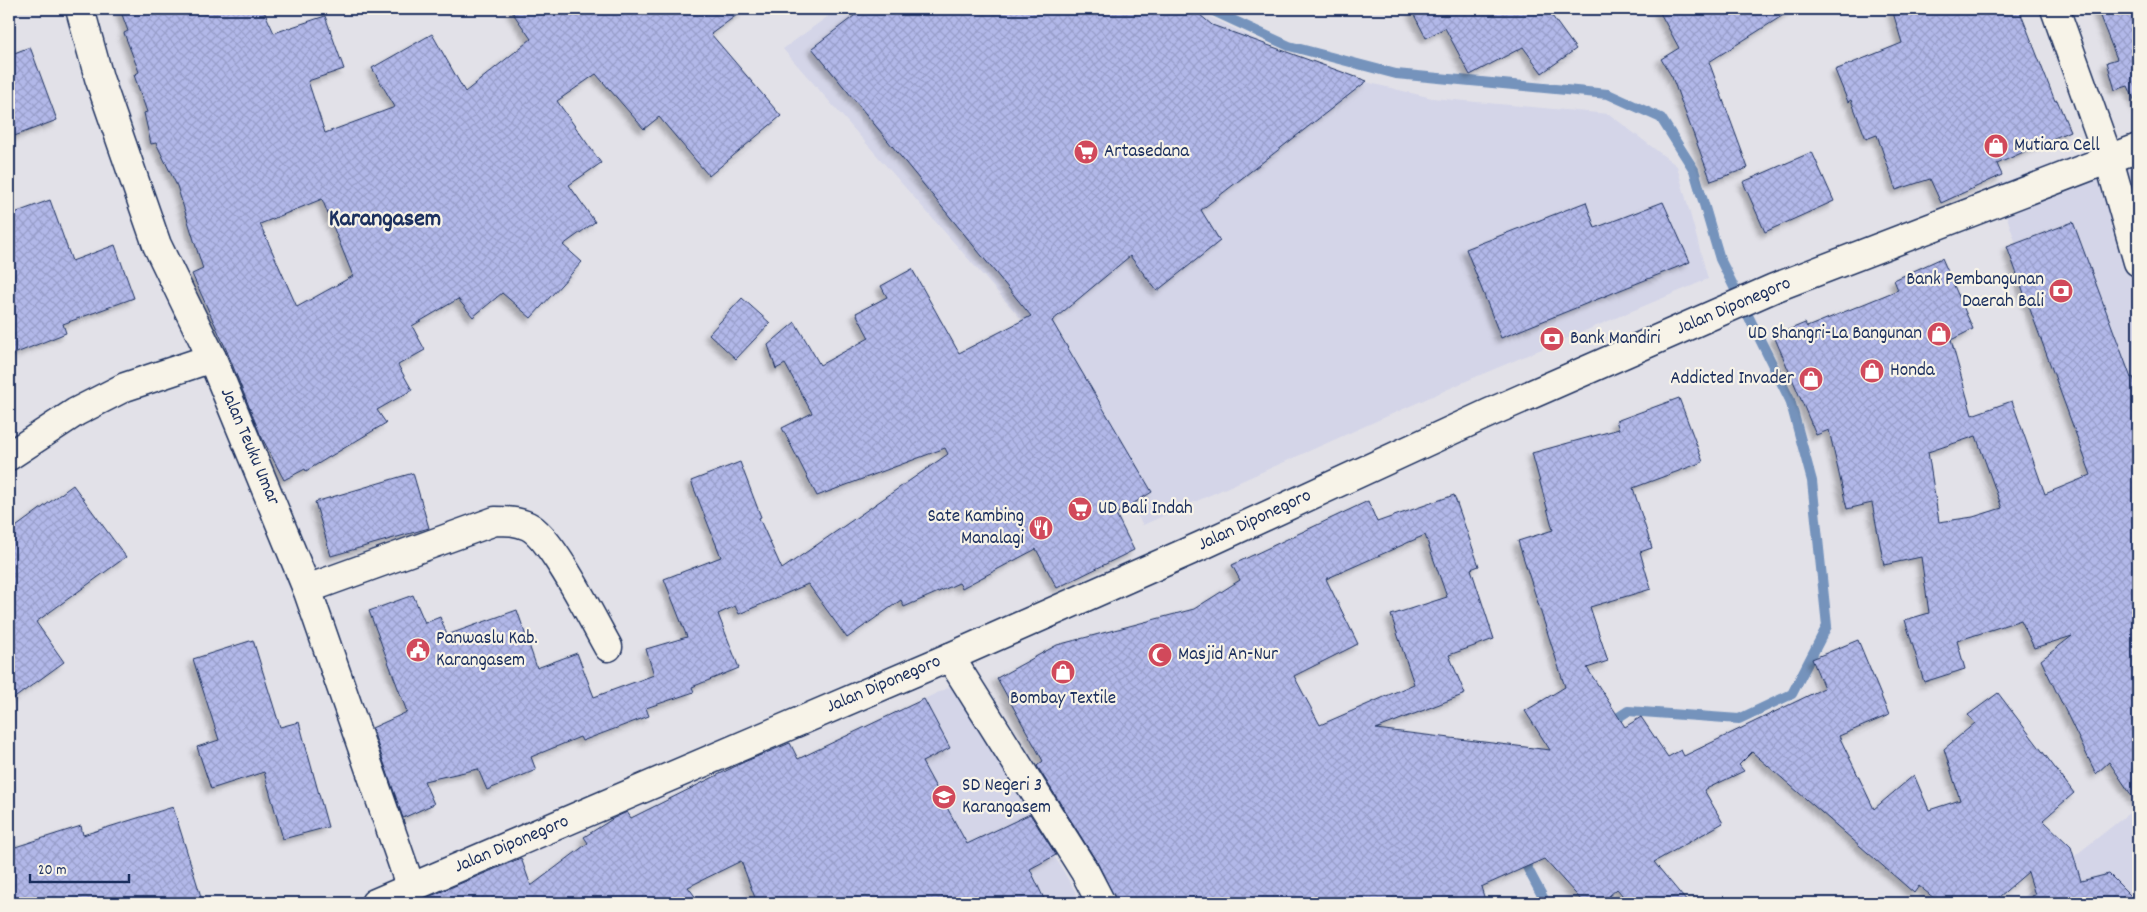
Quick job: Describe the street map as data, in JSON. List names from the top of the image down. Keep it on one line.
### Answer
{"streets":{"street":["Jalan Diponegoro","Jalan Teuku Umar"]},"crossings":[["Jalan Diponegoro","Jalan Teuku Umar"]],"districts":["Karangasem"],"places":{"shop":["Mutiara Cell","UD Shangri-La Bangunan","Honda","Addicted Invader","Bombay Textile"],"supermarket":["Artasedana","UD Bali Indah"],"bank":["Bank Pembangunan Daerah Bali","Bank Mandiri"],"restaurant":["Sate Kambing Manalagi"],"public building":["Panwaslu Kab. Karangasem"],"mosque":["Masjid An-Nur"],"school or university":["SD Negeri 3 Karangasem"]},"scale_bar":"20 m"}
